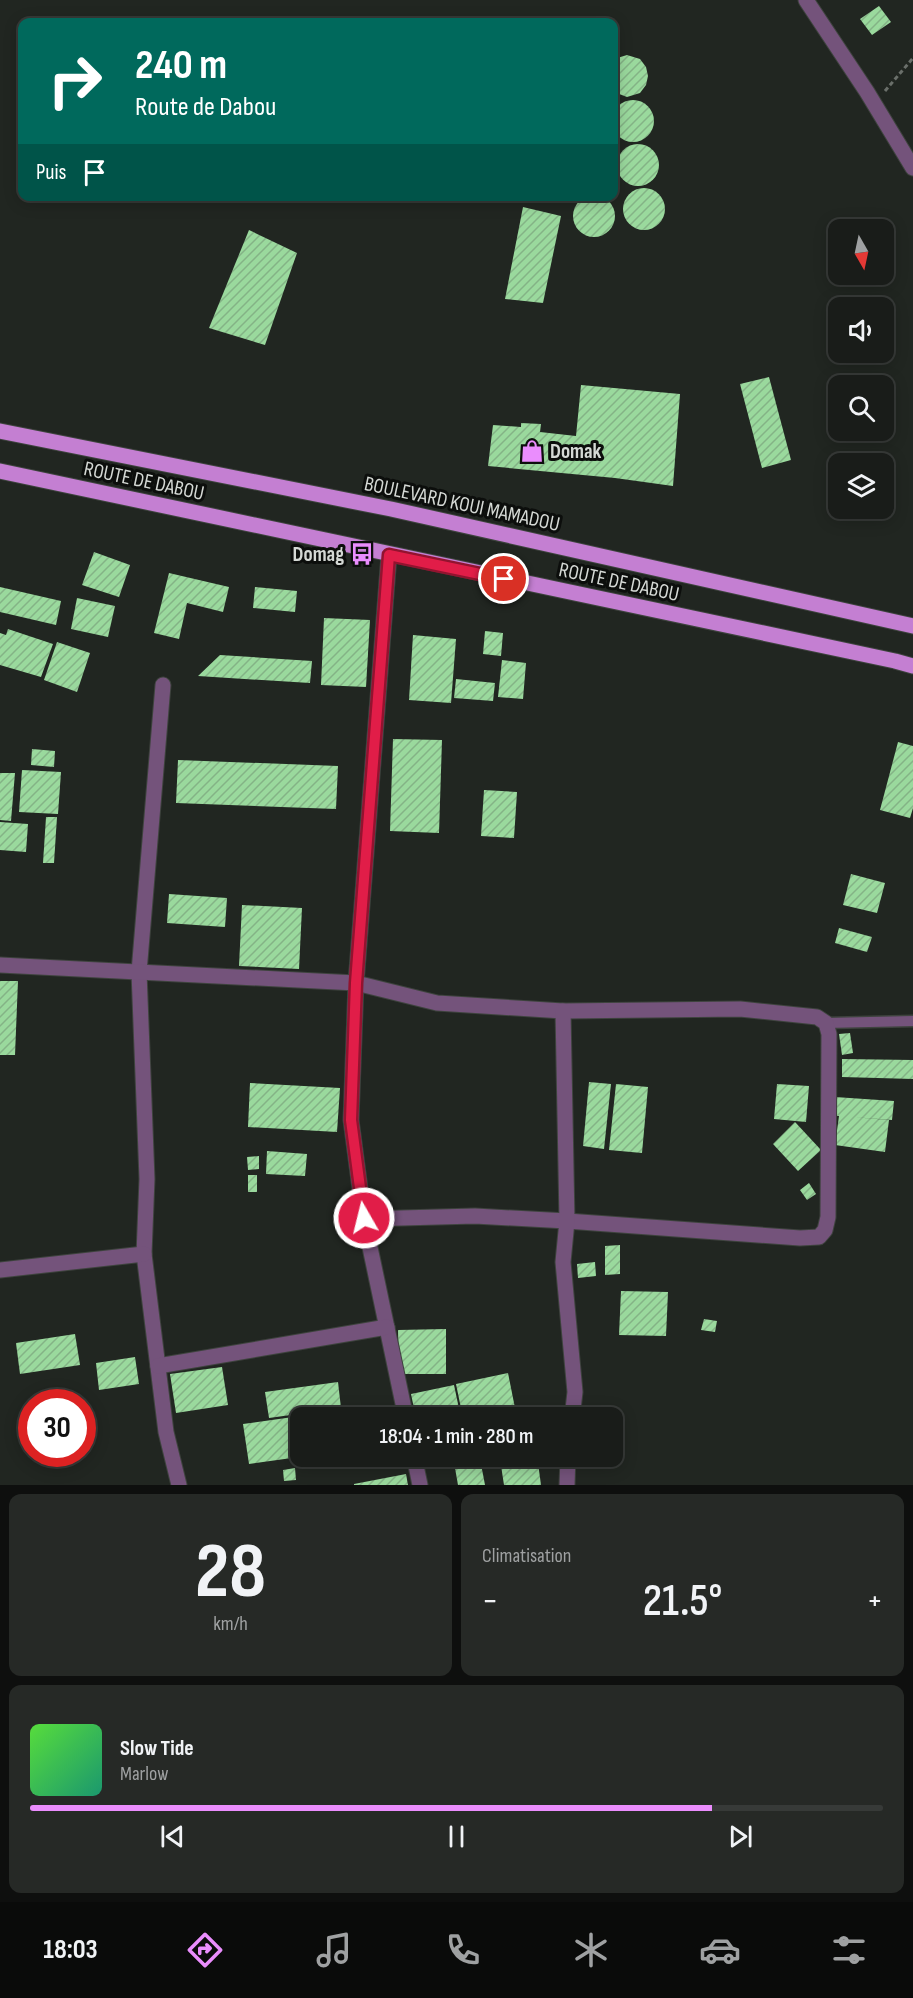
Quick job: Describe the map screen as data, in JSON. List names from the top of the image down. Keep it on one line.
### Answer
{"streets":{"main road":["ROUTE DE DABOU","BOULEVARD KOUI MAMADOU"]},"places":{"shop":["Domak"],"bus stop":["Domag"]},"north":"bottom","page":{"turn":["240 m","Route de Dabou"],"then":"Puis","limit":"30","trip":"18:04 · 1 min · 280 m","tile":[["28","km/h"],"Climatisation"],"heat":["−","21.5°","+"],"song":["Slow Tide","Marlow"],"tabs":"18:03"}}
